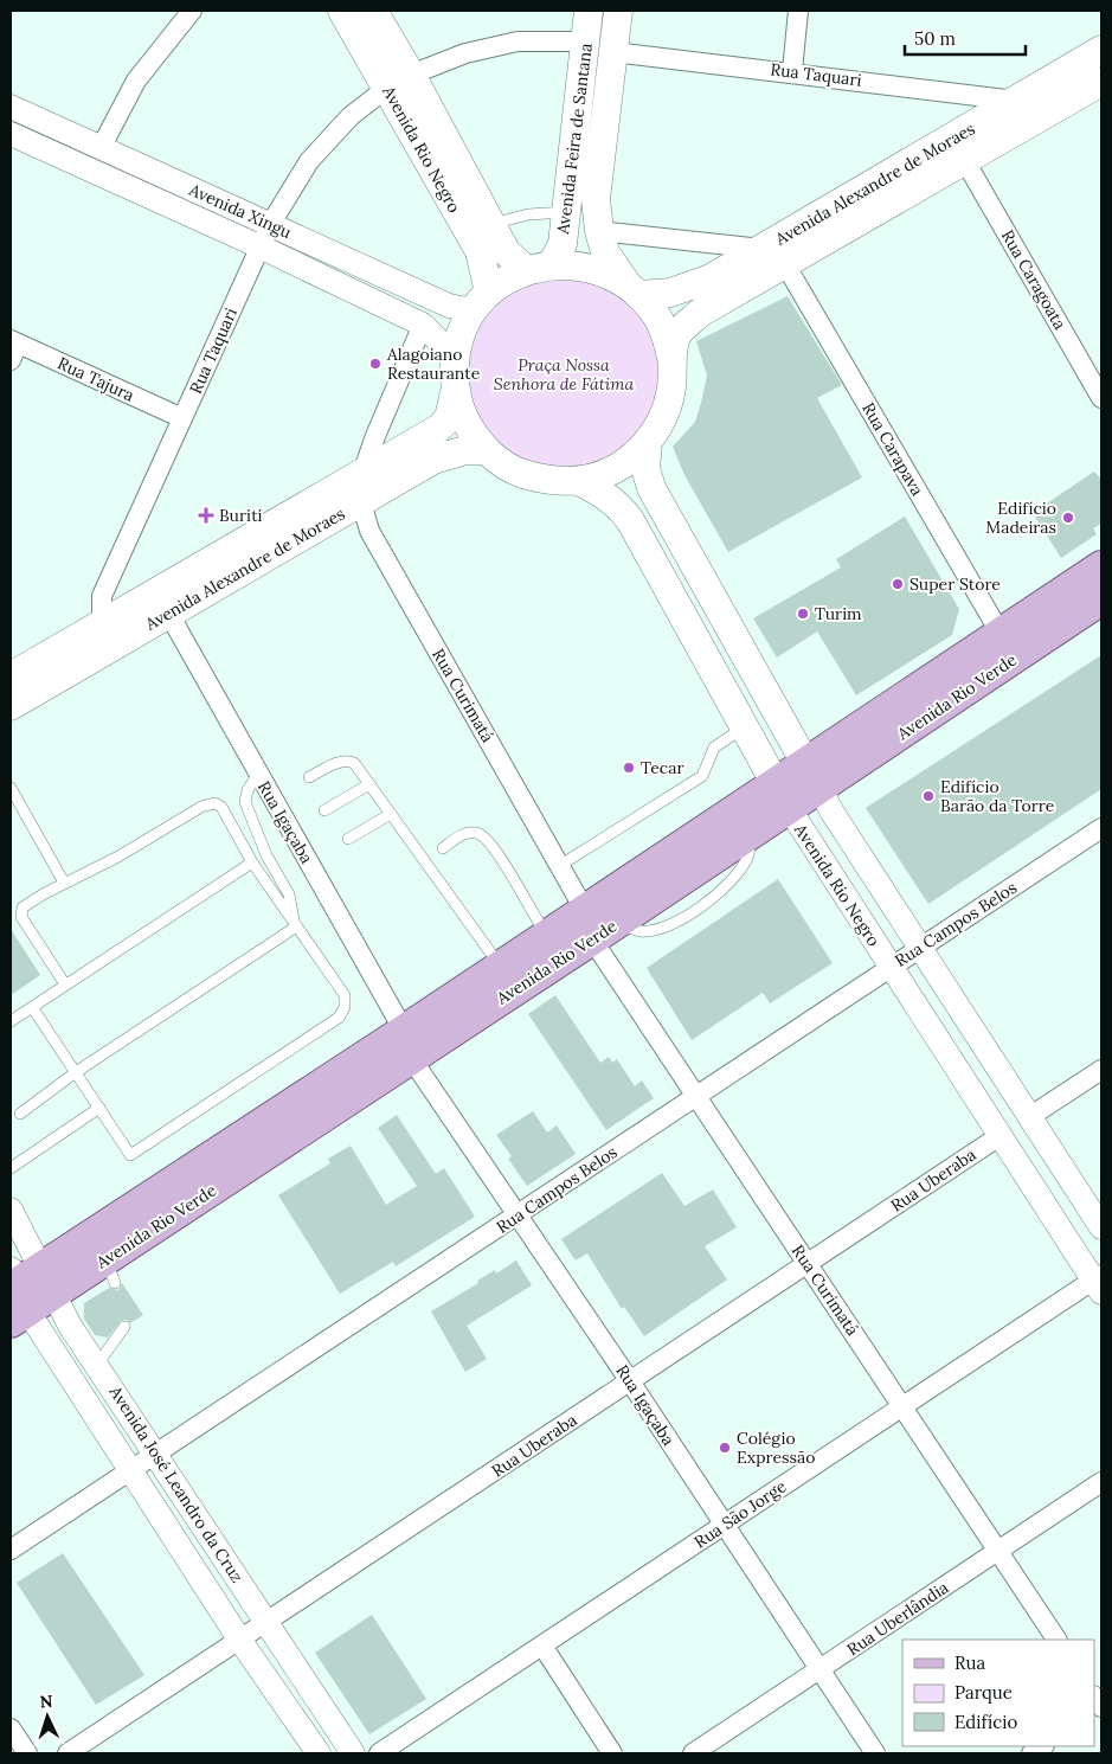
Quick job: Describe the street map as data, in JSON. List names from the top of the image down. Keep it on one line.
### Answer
{"streets":{"main road":["Avenida Feira de Santana","Avenida Rio Negro","Avenida Alexandre de Moraes","Avenida Rio Verde"],"street":["Rua Taquari","Avenida Xingu","Rua Caragoata","Rua Tajura","Rua Carapava","Rua Curimatá","Rua Igaçaba","Rua Campos Belos","Rua Uberaba","Avenida José Leandro da Cruz","Rua São Jorge","Rua Uberlândia"]},"crossings":[["Rua Taquari","Avenida Feira de Santana"],["Rua Taquari","Avenida Rio Negro"],["Rua Taquari","Avenida Alexandre de Moraes"],["Rua Taquari","Avenida Xingu"],["Rua Taquari","Rua Tajura"],["Avenida Feira de Santana","Avenida Rio Negro"],["Avenida Feira de Santana","Avenida Alexandre de Moraes"],["Avenida Rio Negro","Avenida Xingu"],["Avenida Rio Negro","Avenida Rio Verde"],["Avenida Rio Negro","Rua Campos Belos"],["Avenida Rio Negro","Rua Uberaba"],["Avenida Rio Negro","Rua São Jorge"],["Avenida Alexandre de Moraes","Rua Caragoata"],["Avenida Alexandre de Moraes","Rua Carapava"],["Avenida Alexandre de Moraes","Rua Curimatá"],["Avenida Alexandre de Moraes","Rua Igaçaba"],["Rua Carapava","Avenida Rio Verde"],["Rua Curimatá","Avenida Rio Verde"],["Rua Curimatá","Rua Campos Belos"],["Rua Curimatá","Rua Uberaba"],["Rua Curimatá","Rua São Jorge"],["Rua Curimatá","Rua Uberlândia"],["Avenida Rio Verde","Rua Igaçaba"],["Avenida Rio Verde","Avenida José Leandro da Cruz"],["Rua Igaçaba","Rua Campos Belos"],["Rua Igaçaba","Rua Uberaba"],["Rua Igaçaba","Rua São Jorge"],["Rua Igaçaba","Rua Uberlândia"],["Rua Campos Belos","Avenida José Leandro da Cruz"],["Rua Uberaba","Avenida José Leandro da Cruz"]],"parks":["Praça Nossa Senhora de Fátima"],"places":{"other":["Alagoiano Restaurante","Edifício Madeiras","Super Store","Turim","Tecar","Edifício Barão da Torre","Colégio Expressão"],"health":["Buriti"]},"legend":["Rua","Parque","Edifício"],"scale_bar":"50 m","north":"top"}
